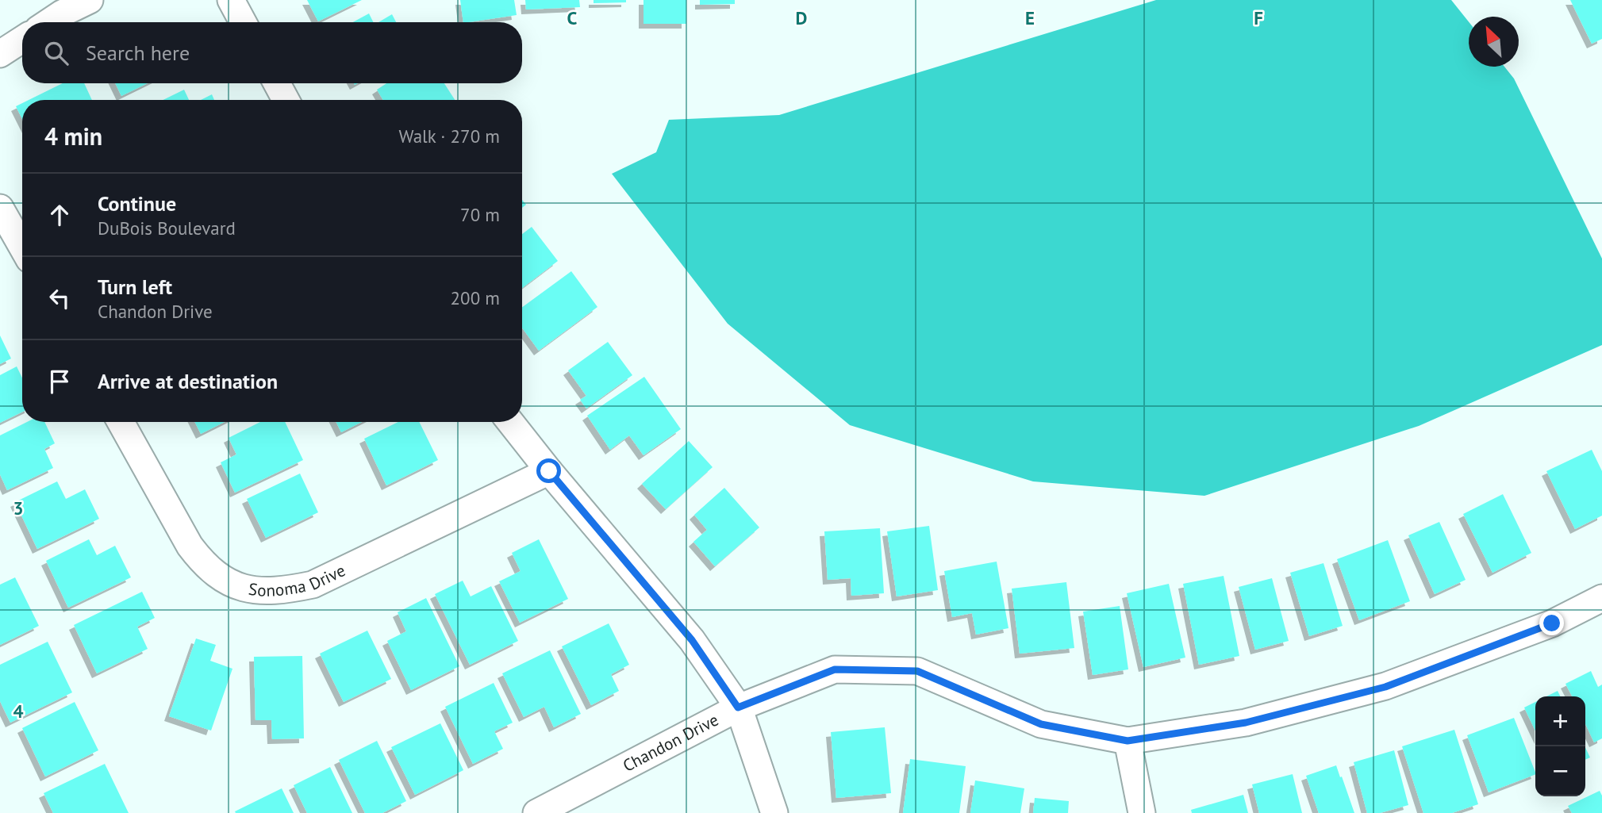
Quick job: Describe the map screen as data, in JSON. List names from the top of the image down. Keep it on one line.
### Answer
{"streets":{"street":["Sonoma Drive","Chandon Drive"]},"north":"top left","page":{"search":"Search here","heading":["4 min","Walk · 270 m"],"list":[["Continue","DuBois Boulevard","70 m"],["Turn left","Chandon Drive","200 m"],"Arrive at destination"],"map_buttons":["+","−"]},"grid":{"columns":["C","D","E","F"],"rows":["3","4"]}}
